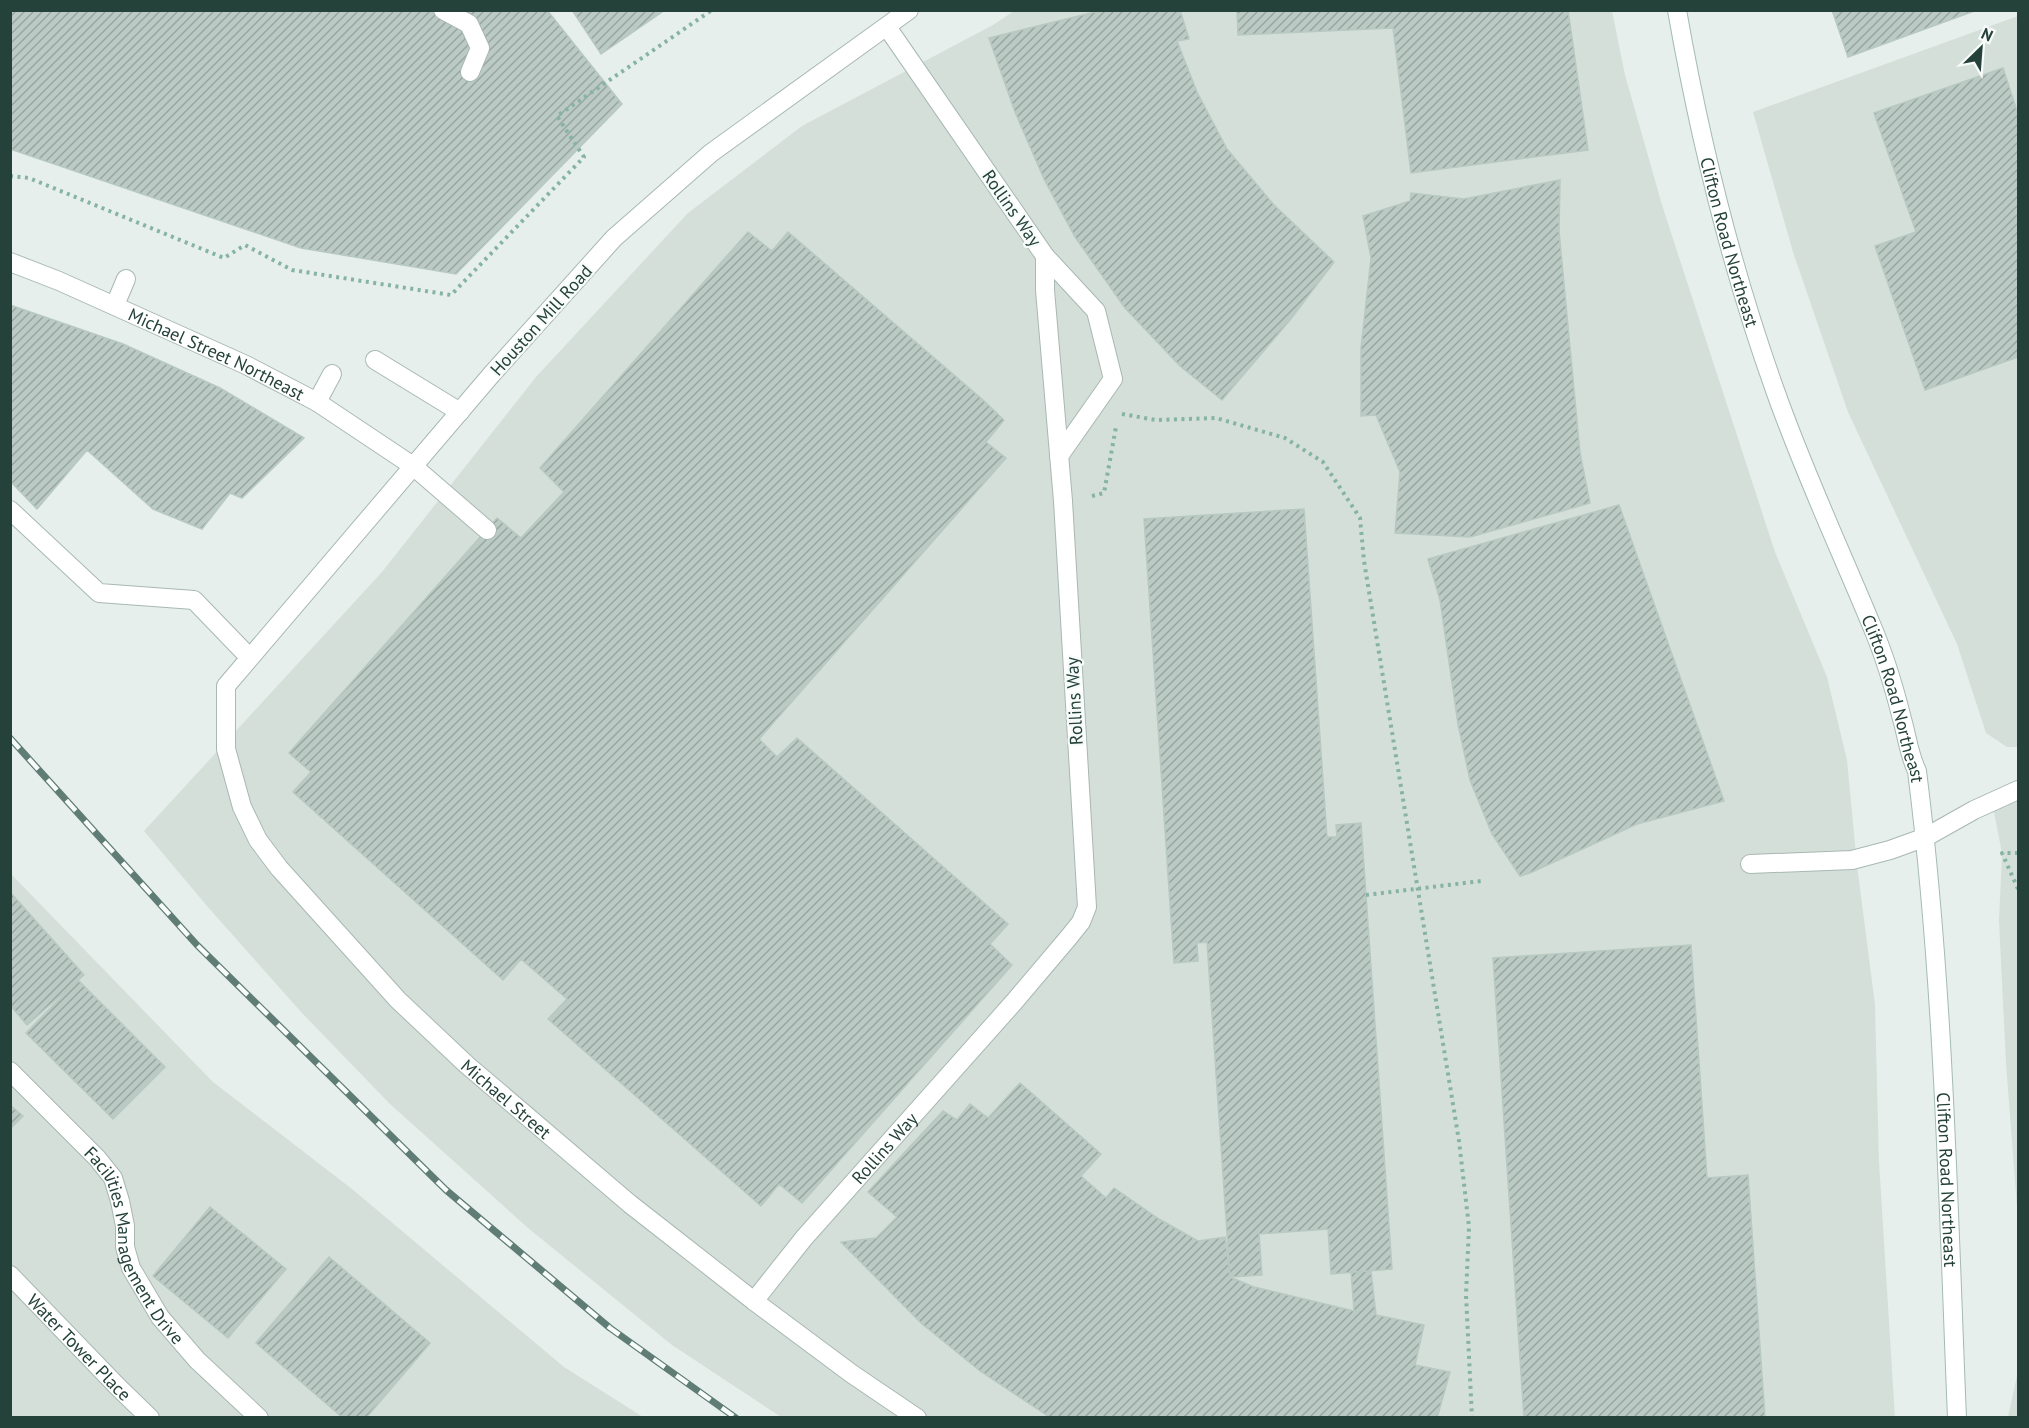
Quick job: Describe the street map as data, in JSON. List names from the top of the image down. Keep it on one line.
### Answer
{"streets":{"street":["Rollins Way","Clifton Road Northeast","Houston Mill Road","Michael Street Northeast","Michael Street","Facilities Management Drive","Water Tower Place"]},"crossings":[["Rollins Way","Houston Mill Road"],["Rollins Way","Michael Street"],["Houston Mill Road","Michael Street Northeast"],["Houston Mill Road","Michael Street"]],"north":"top right"}
